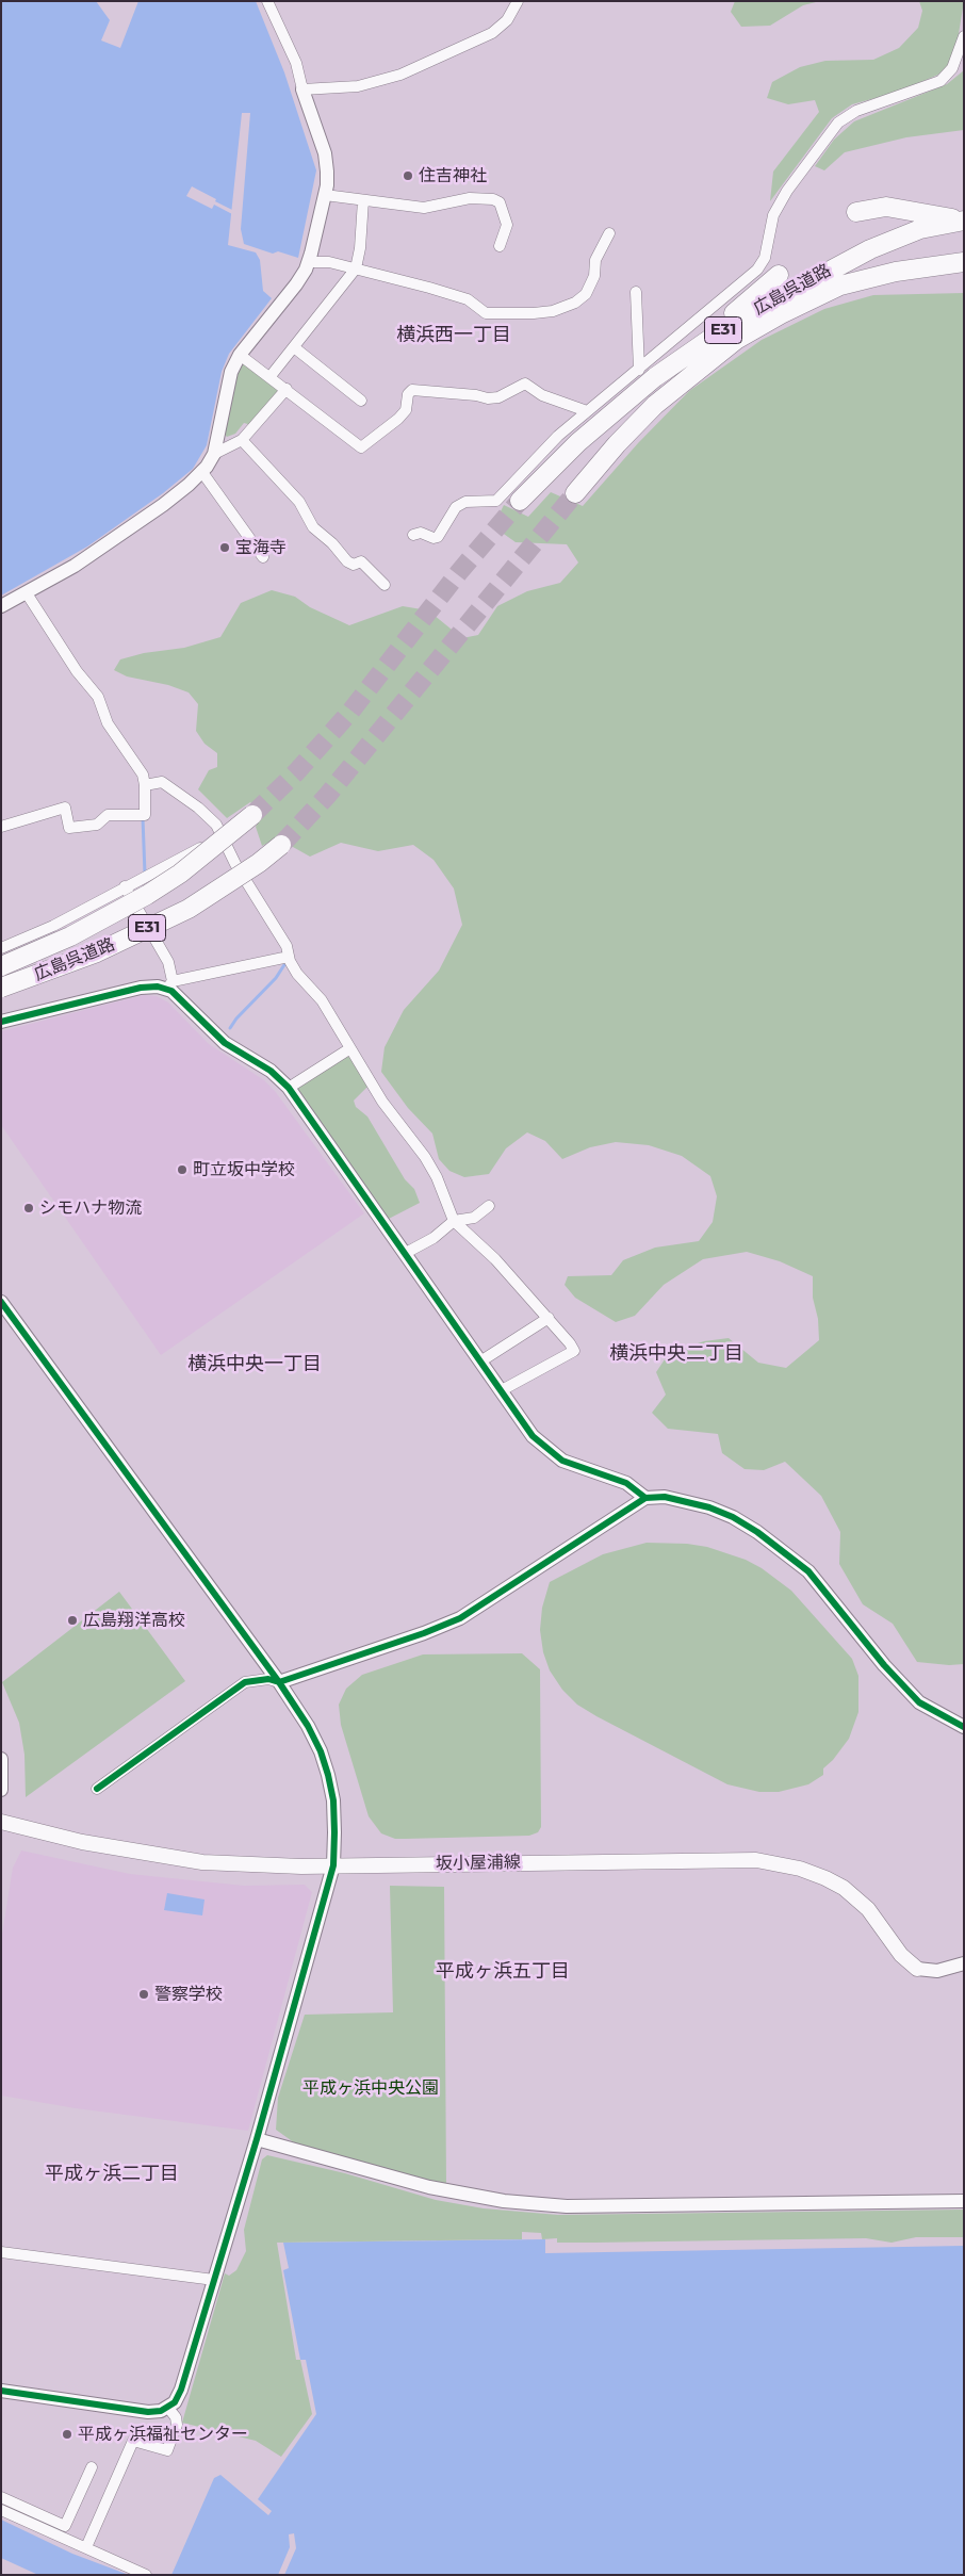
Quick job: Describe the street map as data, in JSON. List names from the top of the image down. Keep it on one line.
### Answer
{"streets":{"highway":["広島呉道路","E31"],"main road":["坂小屋浦線"]},"districts":["横浜西一丁目","横浜中央二丁目","横浜中央一丁目","平成ヶ浜五丁目","平成ヶ浜二丁目"],"parks":["平成ヶ浜中央公園"],"places":["住吉神社","宝海寺","町立坂中学校","シモハナ物流","広島翔洋高校","警察学校","平成ヶ浜福祉センター"]}
